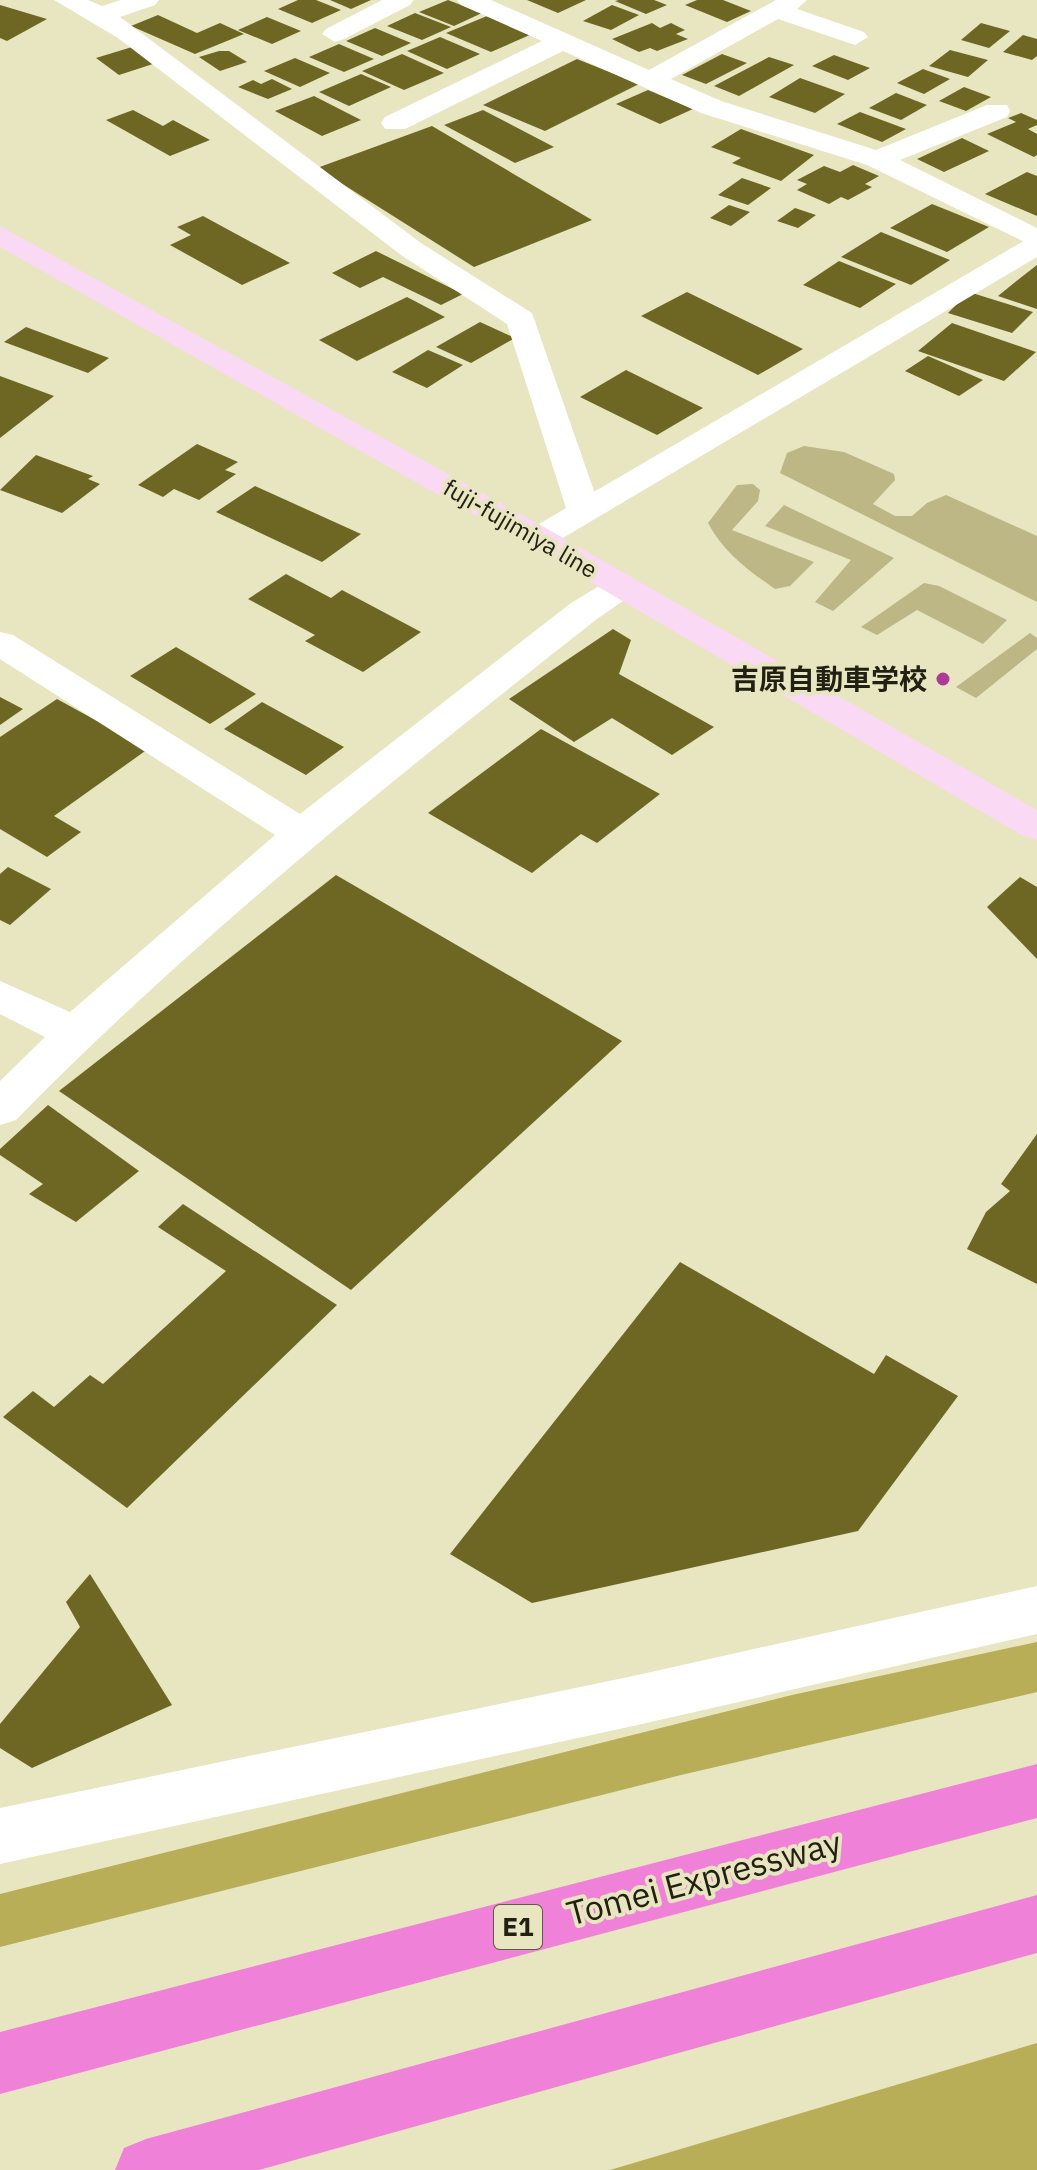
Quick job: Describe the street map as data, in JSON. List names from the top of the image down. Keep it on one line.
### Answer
{"streets":{"highway":["Tomei Expressway","E1"],"main road":["fuji-fujimiya line"]},"places":["吉原自動車学校"]}
